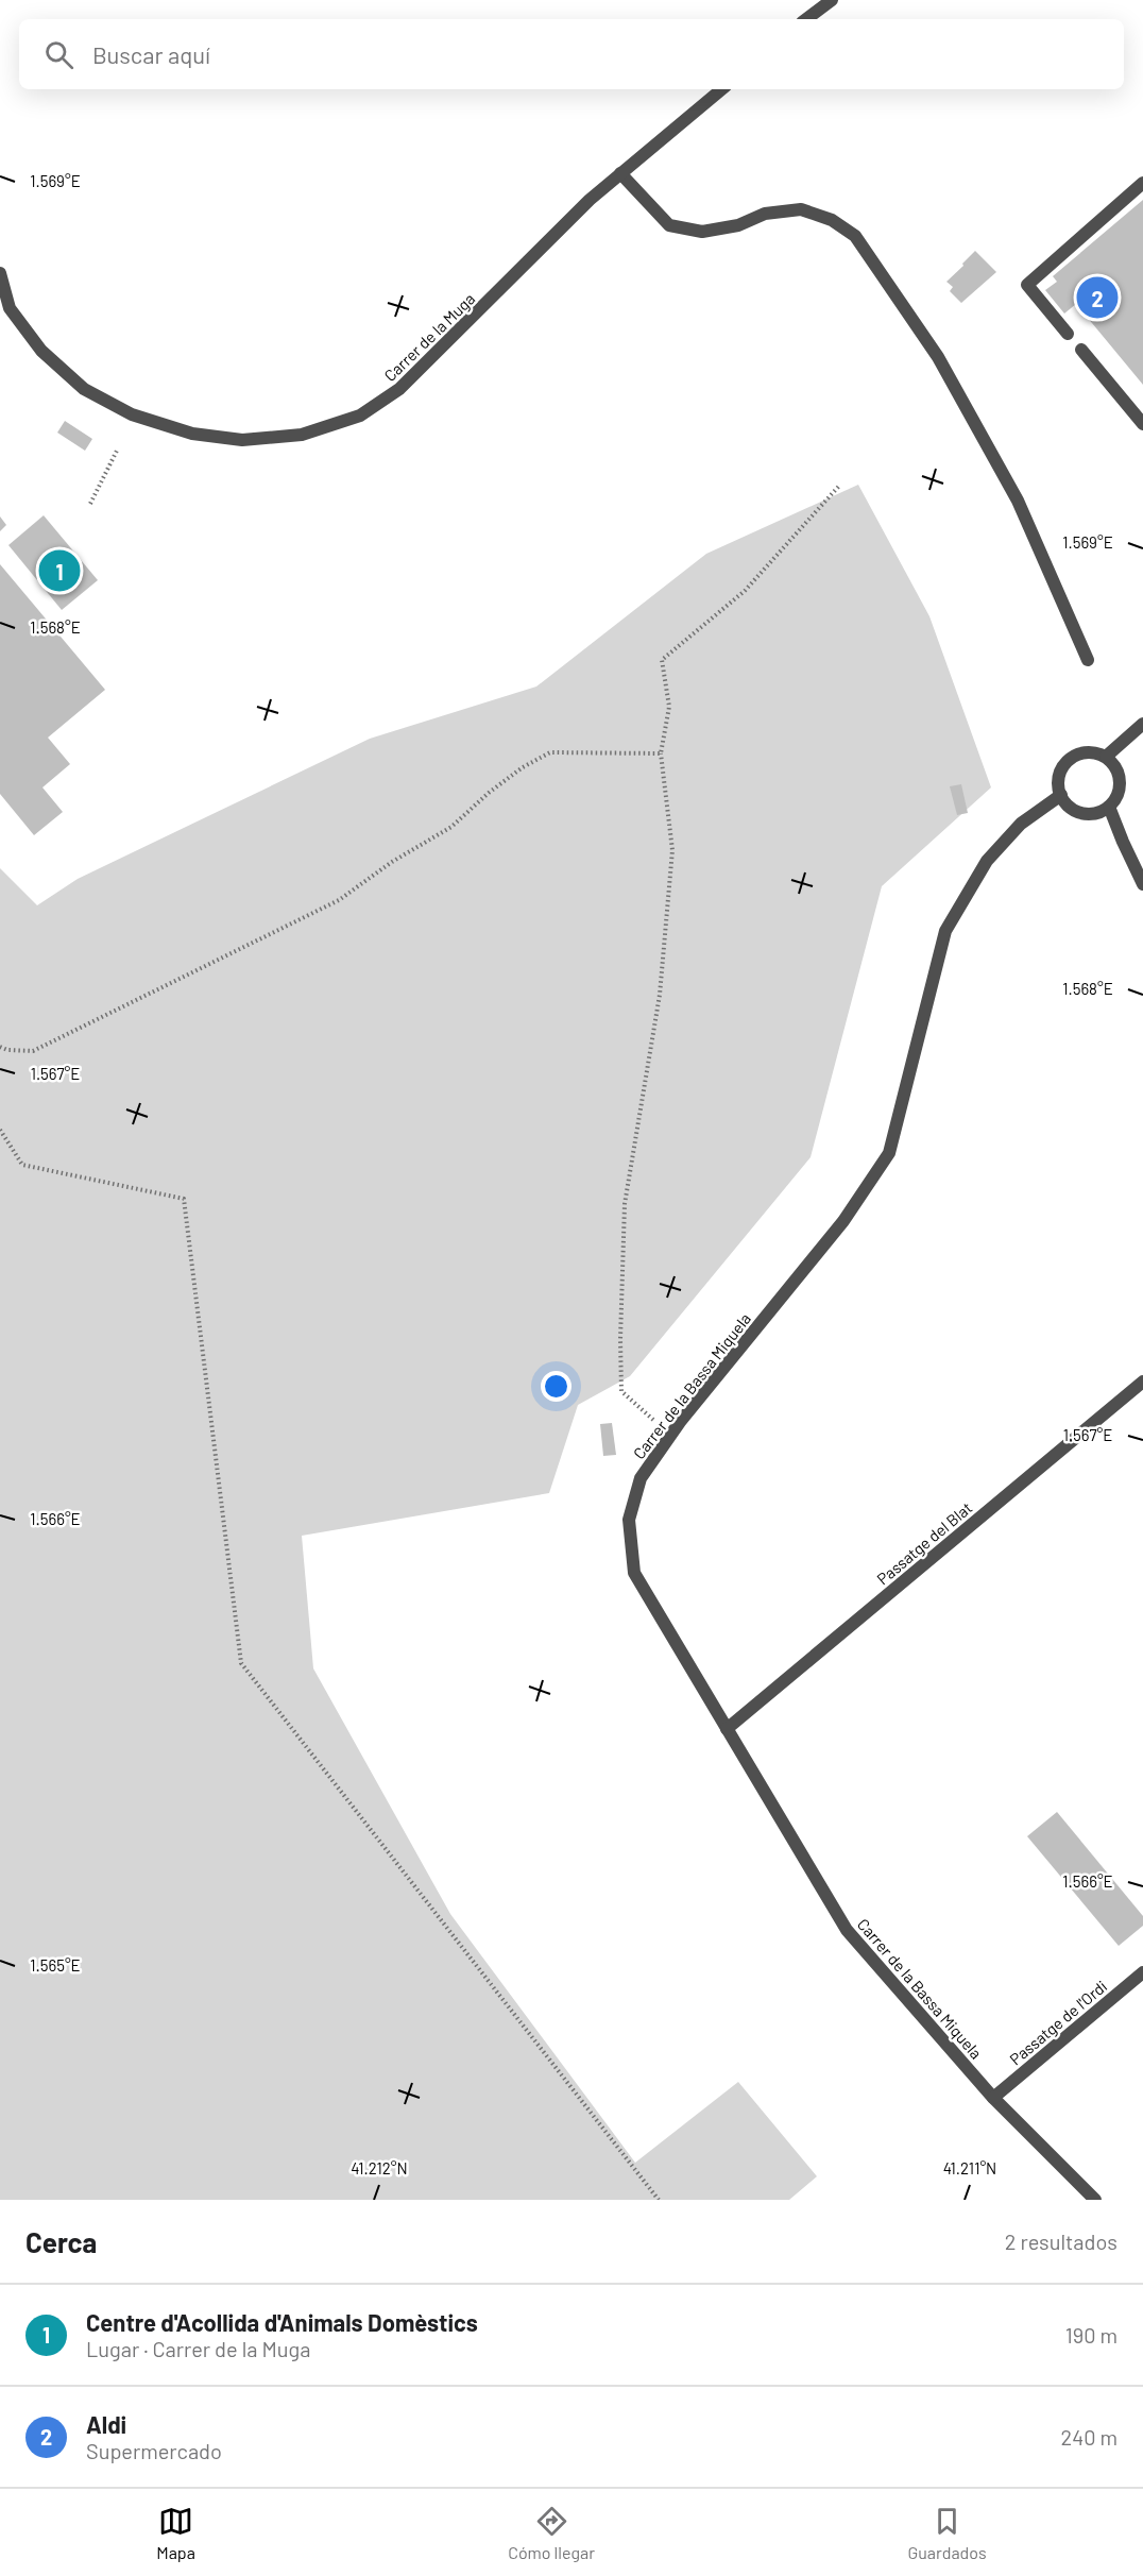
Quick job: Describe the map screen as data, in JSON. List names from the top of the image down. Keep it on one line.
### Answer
{"streets":{"street":["Carrer de la Muga","Carrer de la Bassa Miquela","Passatge del Blat","Passatge de l'Ordi"]},"crossings":[["Carrer de la Bassa Miquela","Passatge del Blat"],["Carrer de la Bassa Miquela","Passatge de l'Ordi"]],"page":{"search":"Buscar aquí","pins":["2","1"],"heading":["Cerca","2 resultados"],"list":[{"mark":"1","name":"Centre d'Acollida d'Animals Domèstics","note":"Lugar · Carrer de la Muga","value":"190 m"},{"mark":"2","name":"Aldi","note":"Supermercado","value":"240 m"}],"nav":["Mapa","Cómo llegar","Guardados"]},"coordinates":["1.569°E","1.568°E","1.567°E","1.566°E","1.565°E","41.212°N","41.211°N"]}
